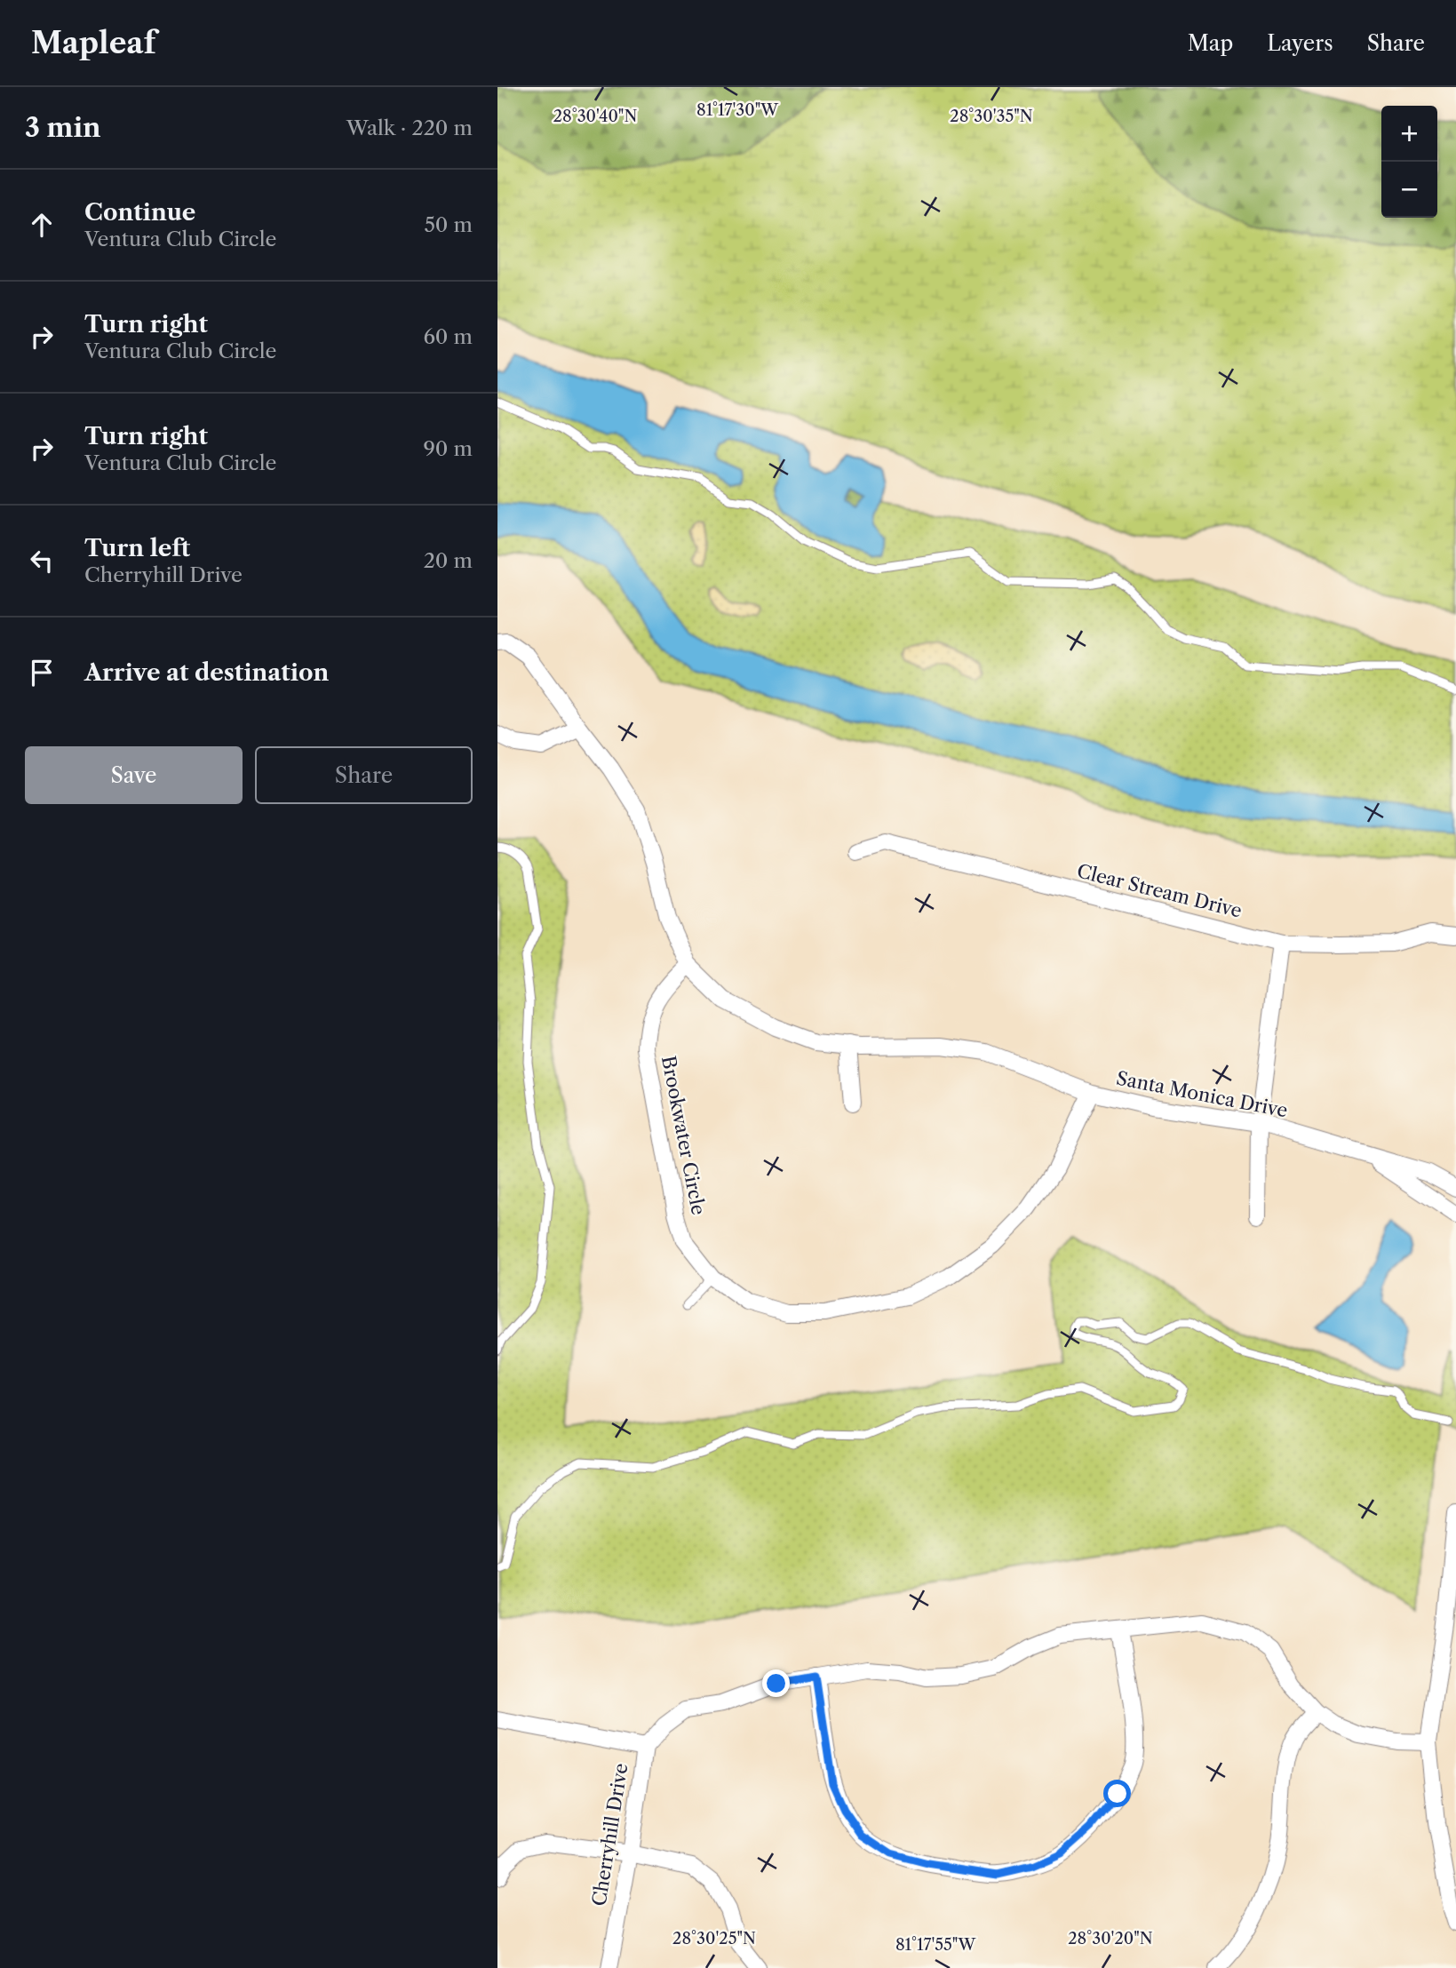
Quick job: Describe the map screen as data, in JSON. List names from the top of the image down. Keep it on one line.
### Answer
{"streets":{"street":["Clear Stream Drive","Santa Monica Drive","Brookwater Circle","Cherryhill Drive"]},"crossings":[["Santa Monica Drive","Brookwater Circle"]],"page":{"header":"Mapleaf","nav":["Map","Layers","Share"],"heading":["3 min","Walk · 220 m"],"map_buttons":["+","−"],"list":[["Continue","Ventura Club Circle","50 m"],["Turn right","Ventura Club Circle","60 m"],["Turn right","Ventura Club Circle","90 m"],["Turn left","Cherryhill Drive","20 m"],"Arrive at destination"],"buttons":["Save","Share"]},"coordinates":["81°17'30\"W","28°30'40\"N","28°30'35\"N","28°30'25\"N","28°30'20\"N","81°17'55\"W"]}
